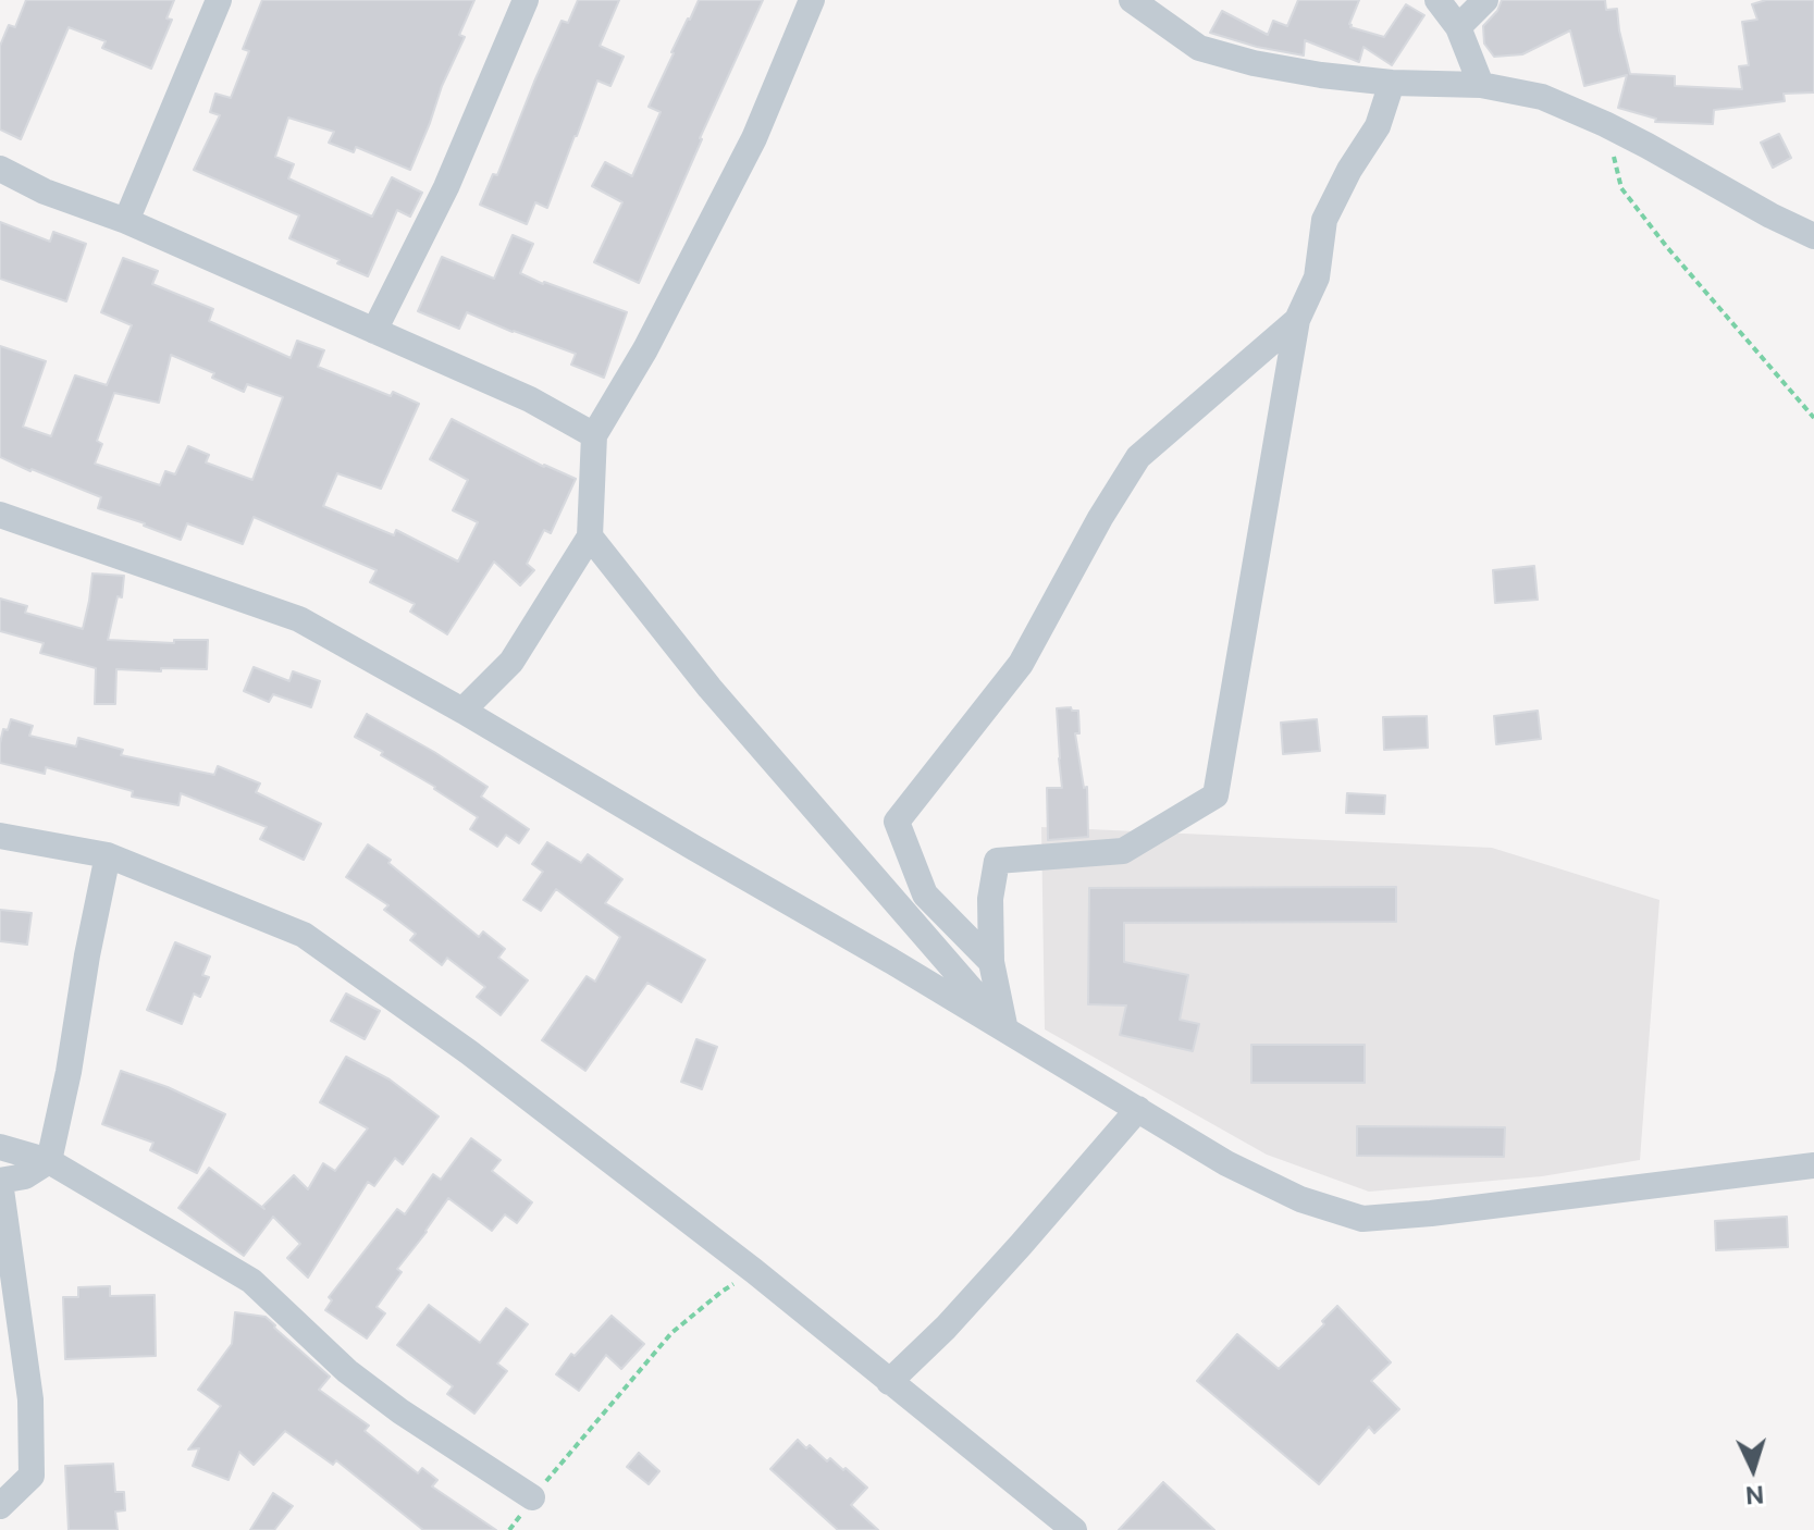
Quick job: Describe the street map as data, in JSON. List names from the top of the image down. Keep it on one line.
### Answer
{"north":"bottom"}
